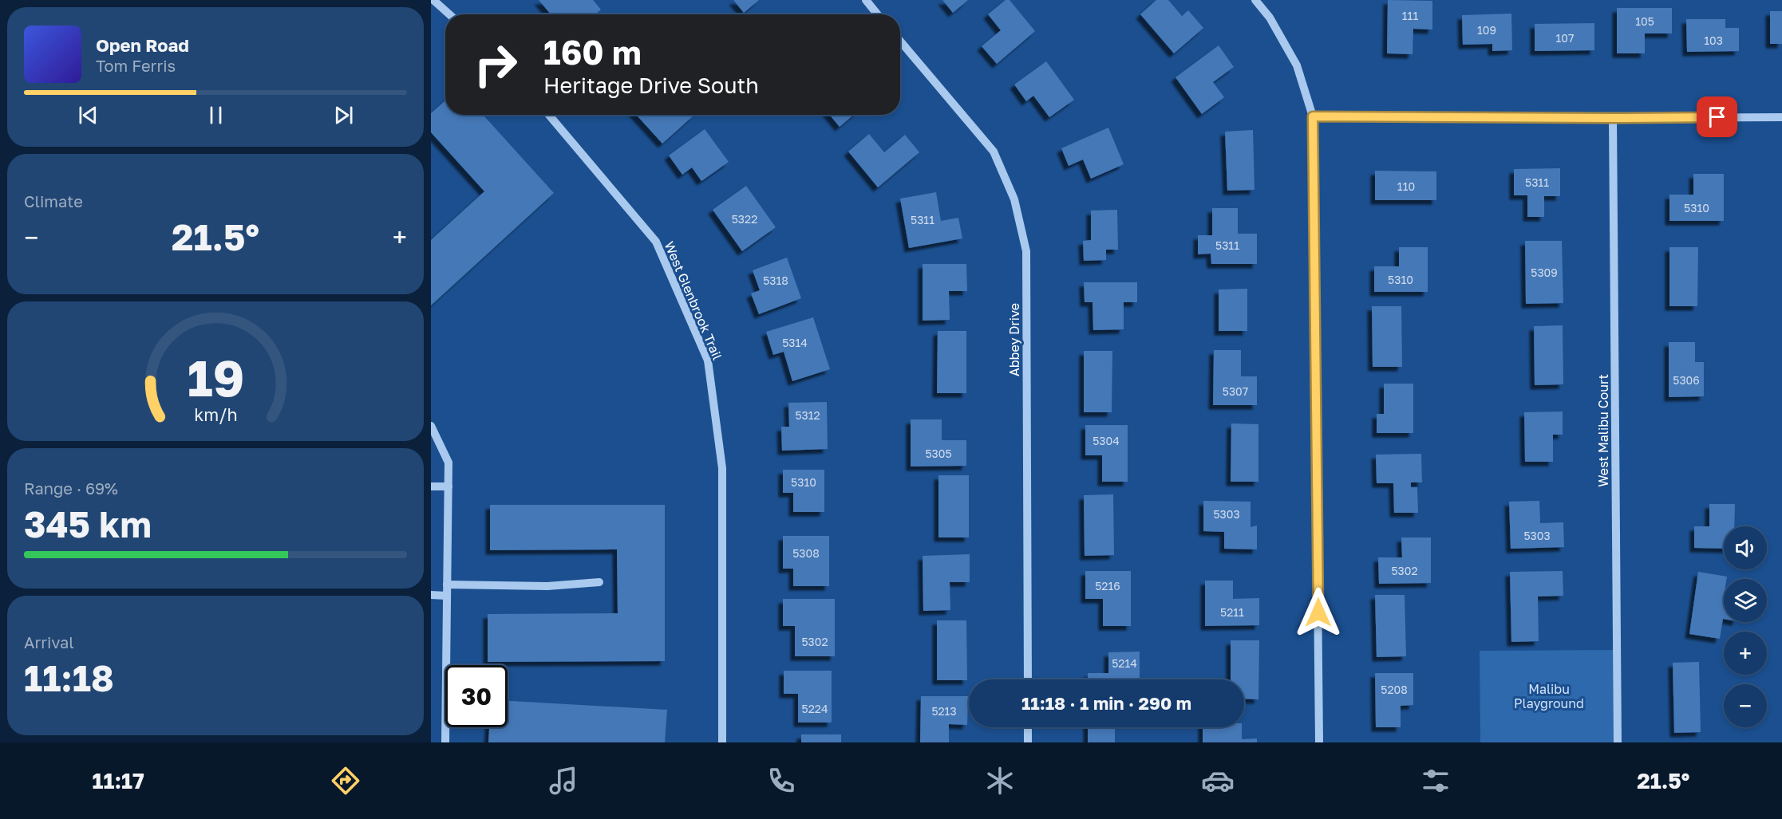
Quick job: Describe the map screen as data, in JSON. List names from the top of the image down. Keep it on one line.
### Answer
{"streets":{"street":["West Glenbrook Trail","Abbey Drive","West Malibu Court"]},"parks":["Malibu Playground"],"house_numbers":["111","105","109","107","103","5311","110","5310","5322","5311","5311","5309","5310","5318","5314","5306","5307","5312","5304","5305","5310","5303","5303","5308","5302","5216","5211","5302","5214","5208","5224","5213"],"page":{"turn":["160 m","Heritage Drive South"],"song":["Open Road","Tom Ferris"],"tile":["Climate",["Range · 69%","345 km"],["Arrival","11:18"]],"heat":["−","21.5°","+"],"map_buttons":["+","−"],"limit":"30","trip":"11:18 · 1 min · 290 m","tabs":["11:17","21.5°"],"gauge":["19","km/h"]}}
